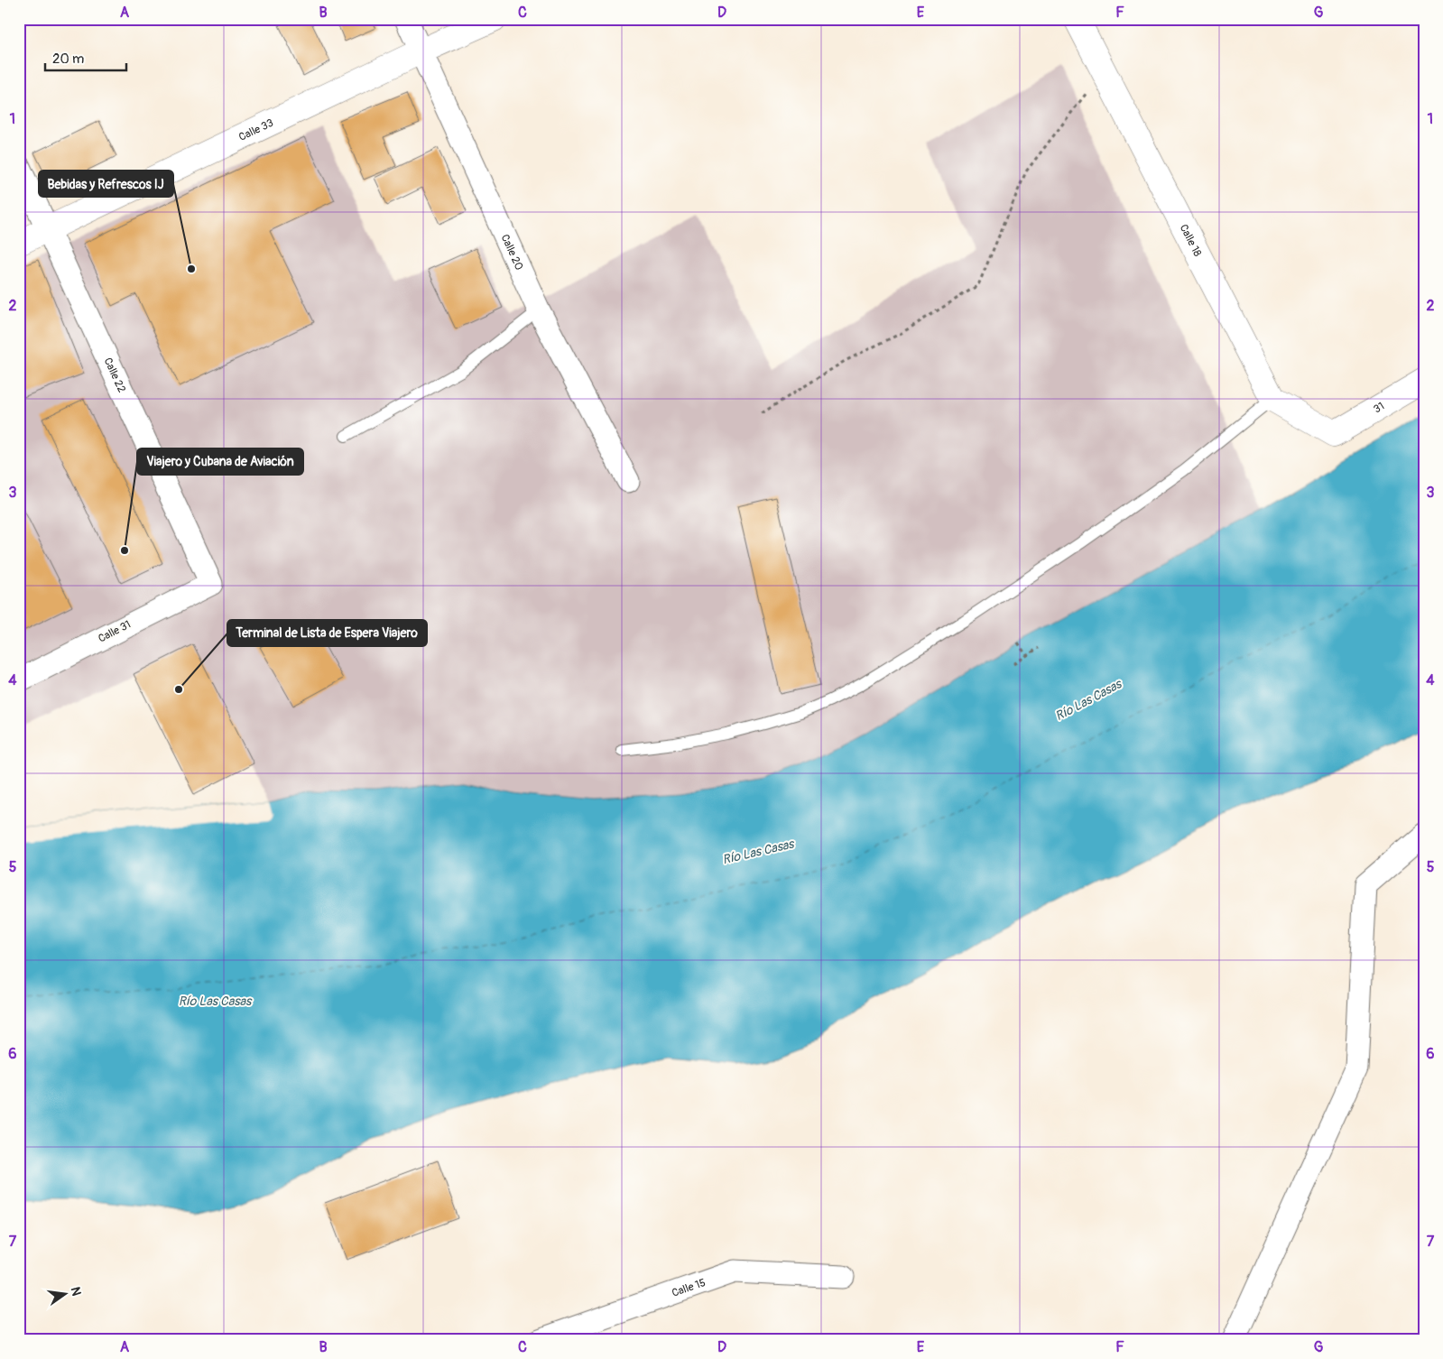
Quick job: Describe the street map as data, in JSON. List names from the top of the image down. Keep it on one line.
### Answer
{"streets":{"street":["Calle 33","Calle 18","Calle 20","Calle 22","31","Calle 31","Calle 15"]},"crossings":[["Calle 33","Calle 20"],["Calle 33","Calle 22"],["Calle 18","31"],["Calle 22","Calle 31"]],"water":["Río Las Casas"],"places":["Bebidas y Refrescos IJ","Viajero y Cubana de Aviación","Terminal de Lista de Espera Viajero"],"scale_bar":"20 m","north":"right","grid":{"columns":["A","B","C","D","E","F","G"],"rows":["1","2","3","4","5","6","7"]}}
